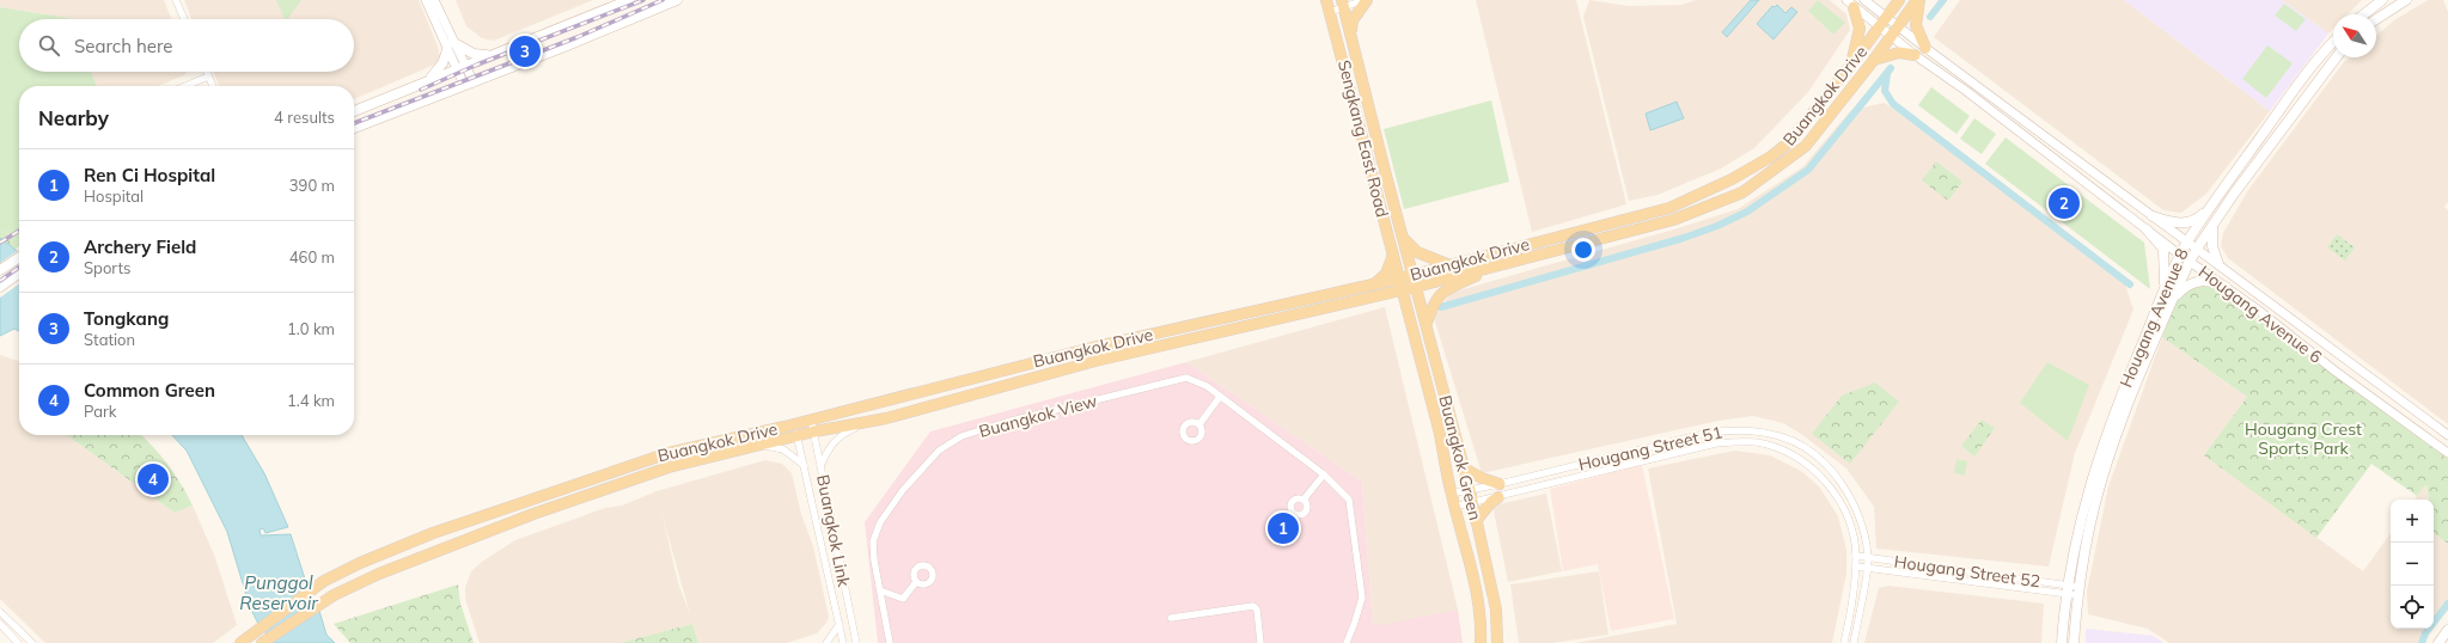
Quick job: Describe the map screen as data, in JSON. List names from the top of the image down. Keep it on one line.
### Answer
{"streets":{"main road":["Buangkok Drive","Sengkang East Road","Hougang Avenue 8","Buangkok Green"],"street":["Hougang Avenue 6","Buangkok View","Hougang Street 51","Buangkok Link","Hougang Street 52"]},"crossings":[["Buangkok Drive","Sengkang East Road"],["Buangkok Drive","Hougang Avenue 6"],["Buangkok Drive","Buangkok Green"],["Buangkok Drive","Buangkok Link"],["Sengkang East Road","Buangkok Green"],["Hougang Avenue 6","Hougang Avenue 8"],["Hougang Avenue 8","Hougang Street 52"],["Hougang Street 51","Buangkok Green"],["Hougang Street 51","Hougang Street 52"]],"water":["Punggol Reservoir"],"parks":["Hougang Crest Sports Park"],"north":"top left","page":{"search":"Search here","pins":["3","2","4","1"],"heading":["Nearby","4 results"],"list":[{"mark":"1","name":"Ren Ci Hospital","note":"Hospital","value":"390 m"},{"mark":"2","name":"Archery Field","note":"Sports","value":"460 m"},{"mark":"3","name":"Tongkang","note":"Station","value":"1.0 km"},{"mark":"4","name":"Common Green","note":"Park","value":"1.4 km"}],"map_buttons":["+","−"]}}
